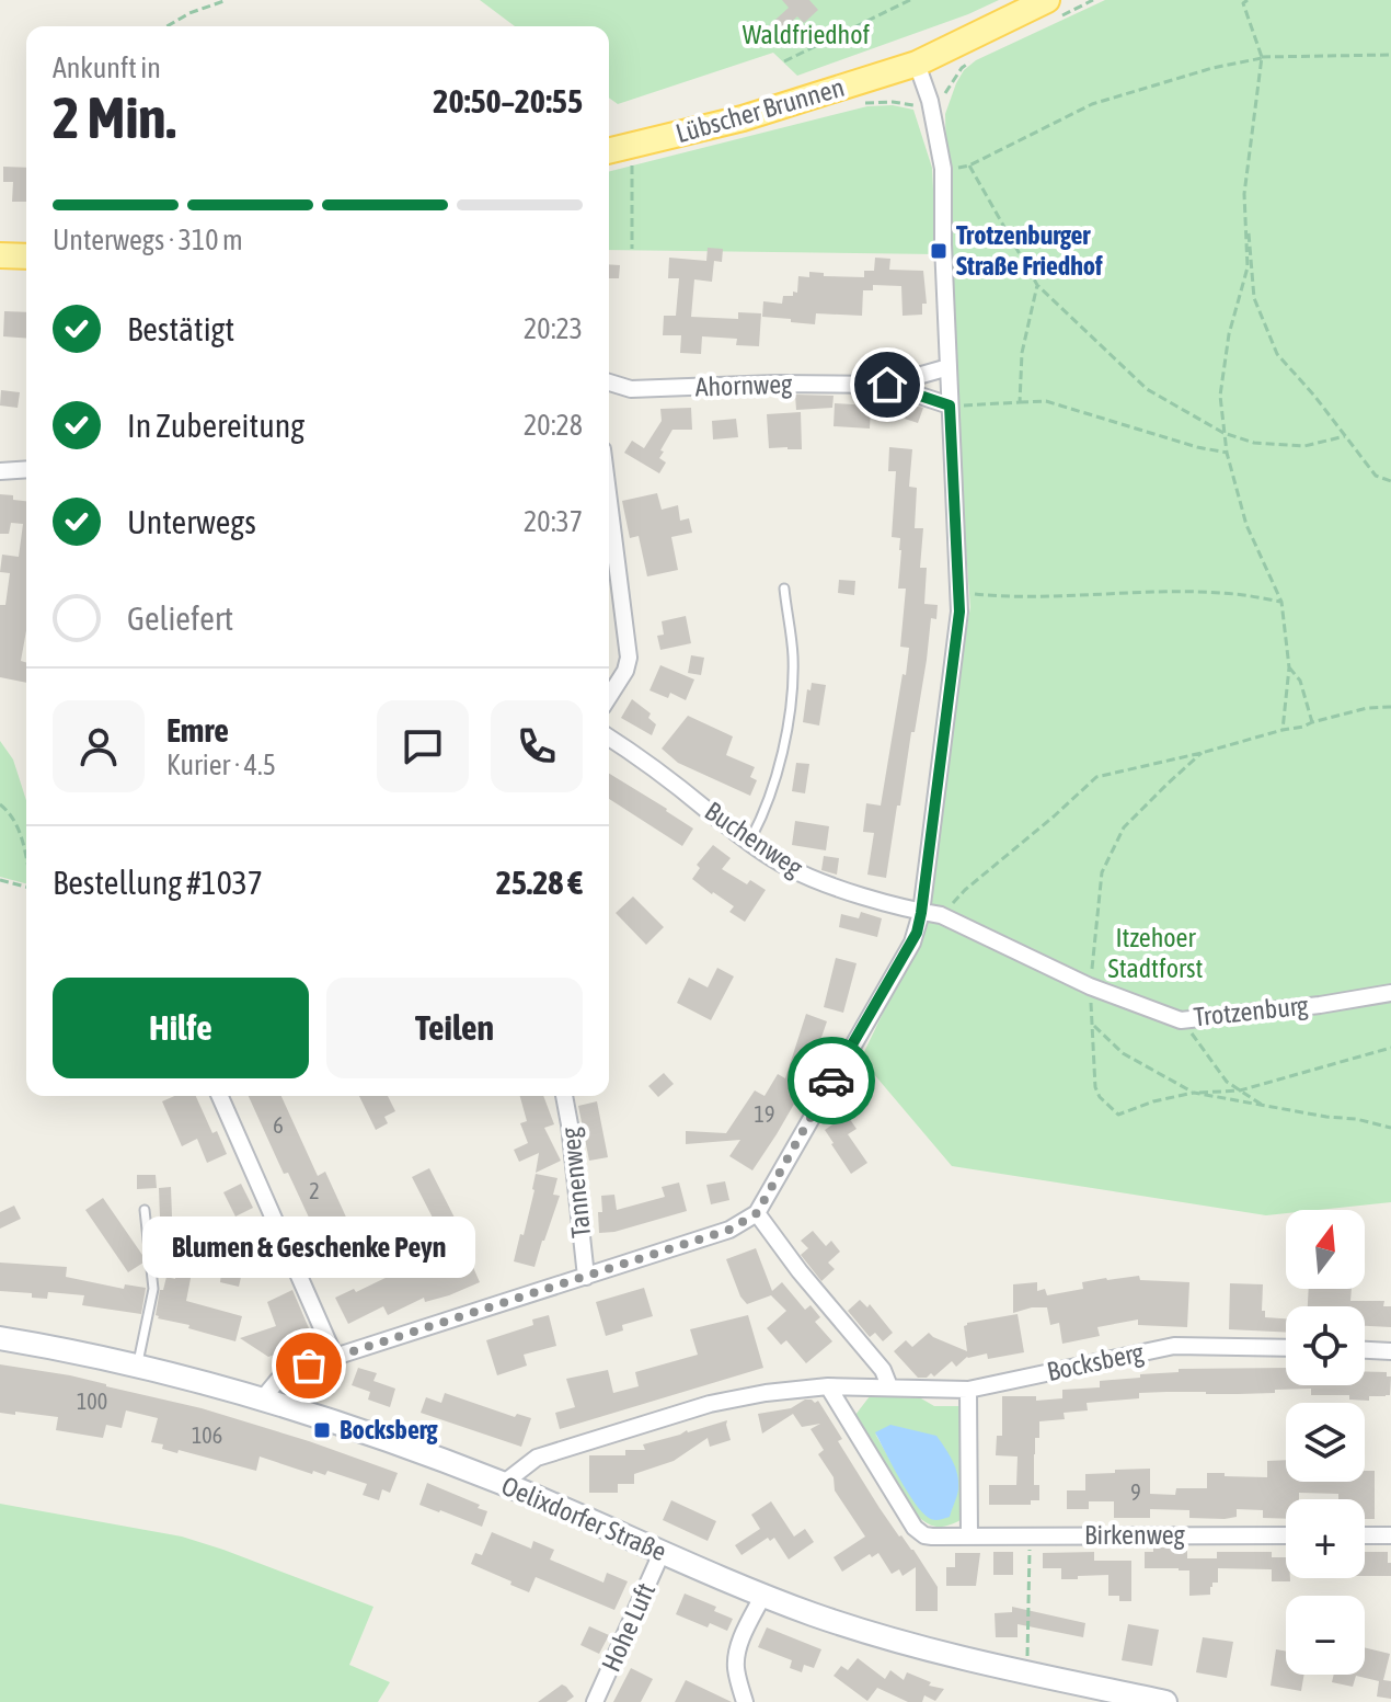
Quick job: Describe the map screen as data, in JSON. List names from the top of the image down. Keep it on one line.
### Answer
{"streets":{"main road":["Lübscher Brunnen"],"street":["Ahornweg","Buchenweg","Trotzenburg","Tannenweg","Bocksberg","Oelixdorfer Straße","Birkenweg","Hohe Luft"]},"crossings":[["Buchenweg","Trotzenburg"],["Bocksberg","Oelixdorfer Straße"],["Bocksberg","Birkenweg"],["Oelixdorfer Straße","Hohe Luft"]],"parks":["Waldfriedhof","Itzehoer Stadtforst"],"places":{"transit":["Trotzenburger Straße Friedhof","Bocksberg"],"other":["Blumen & Geschenke Peyn"]},"house_numbers":["19","6","2","100","106","9"],"north":"top","page":{"heading":["2 Min.","Ankunft in","20:50–20:55"],"panel":["Emre","Kurier · 4.5","Bestellung #1037","25.28 €"],"bar":"Unterwegs · 310 m","list":[["Bestätigt","20:23"],["In Zubereitung","20:28"],["Unterwegs","20:37"],"Geliefert"],"buttons":["Hilfe","Teilen"],"map_buttons":["+","−"],"bubble":"Blumen & Geschenke Peyn"}}
